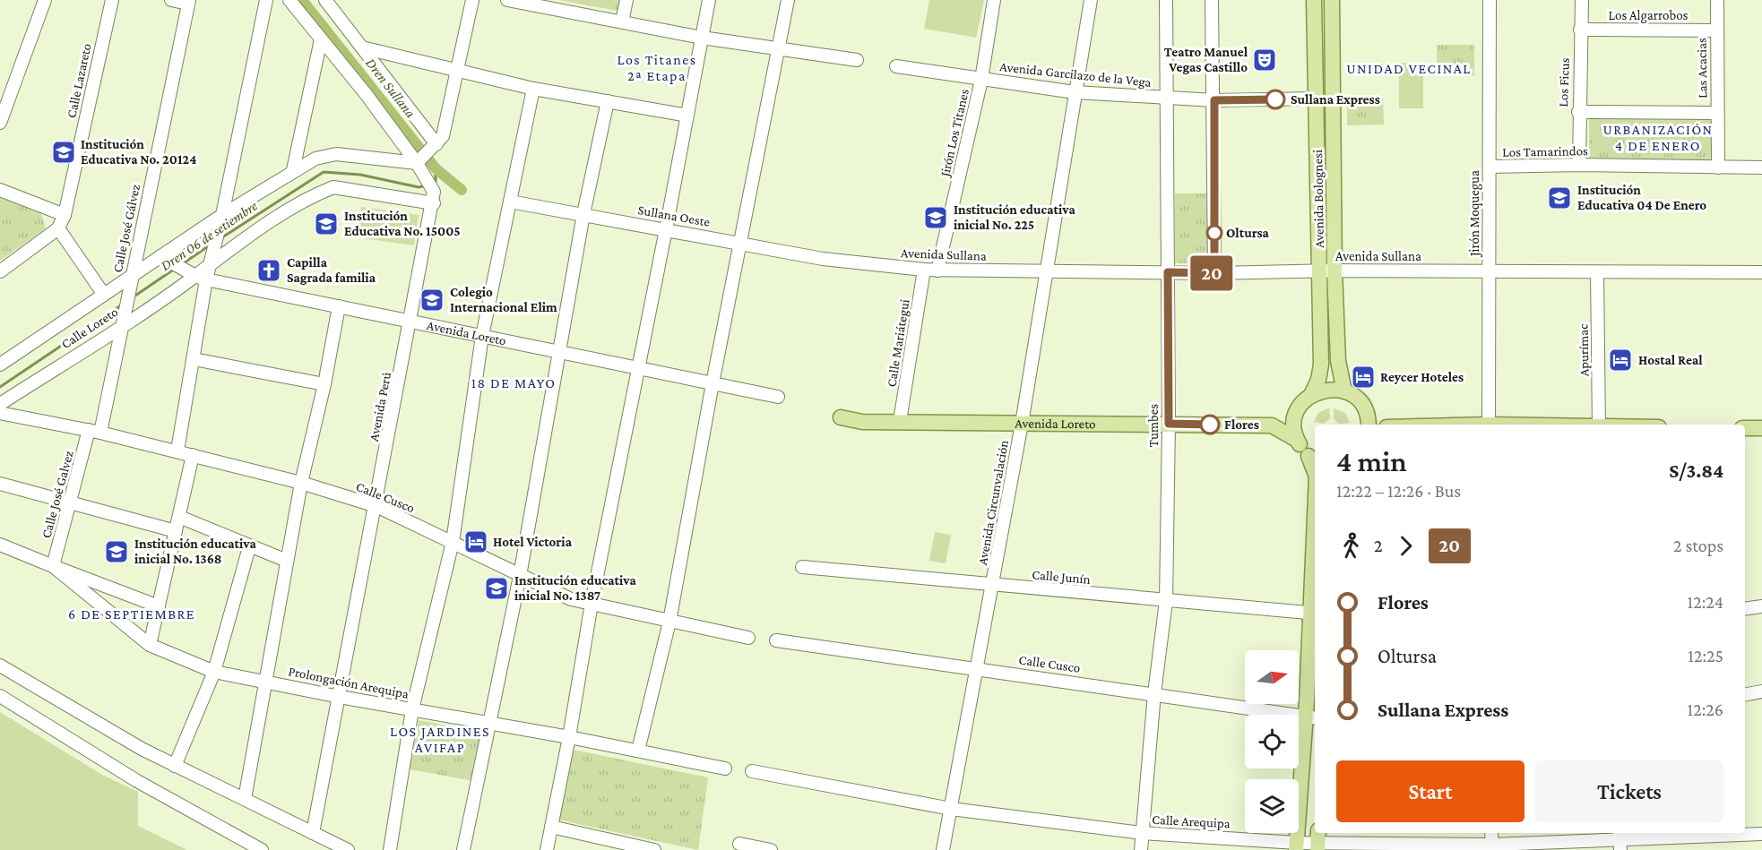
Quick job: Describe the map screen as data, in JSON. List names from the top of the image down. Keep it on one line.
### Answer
{"streets":{"main road":["Avenida Bolognesi","Avenida Loreto"],"street":["Los Algarrobos","Las Acacias","Avenida Garcilazo de la Vega","Calle Lazareto","Los Ficus","Jirón Los Titanes","Los Tamarindos","Jirón Moquegua","Sullana Oeste","Calle José Gálvez","Avenida Sullana","Calle Loreto","Calle Mariátegui","Apurímac","Avenida Perú","Tumbes","Calle José Galvez","Calle Cusco","Avenida Circunvalación","Calle Junín","Prolongación Arequipa","Calle Arequipa"]},"crossings":[["Los Algarrobos","Las Acacias"],["Los Algarrobos","Los Ficus"],["Las Acacias","Los Tamarindos"],["Avenida Garcilazo de la Vega","Jirón Los Titanes"],["Avenida Garcilazo de la Vega","Avenida Bolognesi"],["Avenida Garcilazo de la Vega","Tumbes"],["Avenida Garcilazo de la Vega","Avenida Circunvalación"],["Los Ficus","Los Tamarindos"],["Jirón Los Titanes","Avenida Sullana"],["Los Tamarindos","Jirón Moquegua"],["Avenida Bolognesi","Avenida Sullana"],["Jirón Moquegua","Avenida Sullana"],["Sullana Oeste","Avenida Sullana"],["Calle José Gálvez","Calle Loreto"],["Calle José Gálvez","Calle José Galvez"],["Calle José Gálvez","Calle Cusco"],["Avenida Sullana","Calle Mariátegui"],["Avenida Sullana","Apurímac"],["Avenida Sullana","Tumbes"],["Avenida Sullana","Avenida Circunvalación"],["Calle Loreto","Avenida Loreto"],["Avenida Loreto","Calle Mariátegui"],["Avenida Loreto","Avenida Perú"],["Avenida Loreto","Tumbes"],["Avenida Loreto","Avenida Circunvalación"],["Avenida Perú","Calle Cusco"],["Avenida Perú","Prolongación Arequipa"],["Tumbes","Calle Cusco"],["Tumbes","Calle Junín"],["Tumbes","Calle Arequipa"],["Calle José Galvez","Calle Cusco"],["Calle José Galvez","Prolongación Arequipa"],["Calle Cusco","Avenida Circunvalación"],["Avenida Circunvalación","Calle Junín"],["Avenida Circunvalación","Calle Arequipa"]],"districts":["Los Titanes 2ª Etapa","UNIDAD VECINAL","URBANIZACIÓN 4 DE ENERO","18 DE MAYO","6 DE SEPTIEMBRE","LOS JARDINES AVIFAP"],"water":["Dren Sullana","Dren 06 de setiembre"],"places":{"theatre":["Teatro Manuel Vegas Castillo"],"other":["Sullana Express","Oltursa","Flores"],"school or university":["Institución Educativa No. 20124","Institución Educativa 04 De Enero","Institución educativa inicial No. 225","Institución Educativa No. 15005","Colegio Internacional Elim","Institución educativa inicial No. 1368","Institución educativa inicial No. 1387"],"church":["Capilla Sagrada familia"],"hotel":["Hostal Real","Reycer Hoteles","Hotel Victoria"]},"lines":["bus line 20"],"north":"right","page":{"on_map":"20","heading":["4 min","12:22 – 12:26 · Bus","S/3.84"],"legs":["2","20","2 stops"],"list":[{"name":"Flores","value":"12:24"},{"name":"Oltursa","value":"12:25"},{"name":"Sullana Express","value":"12:26"}],"buttons":["Start","Tickets"]}}
